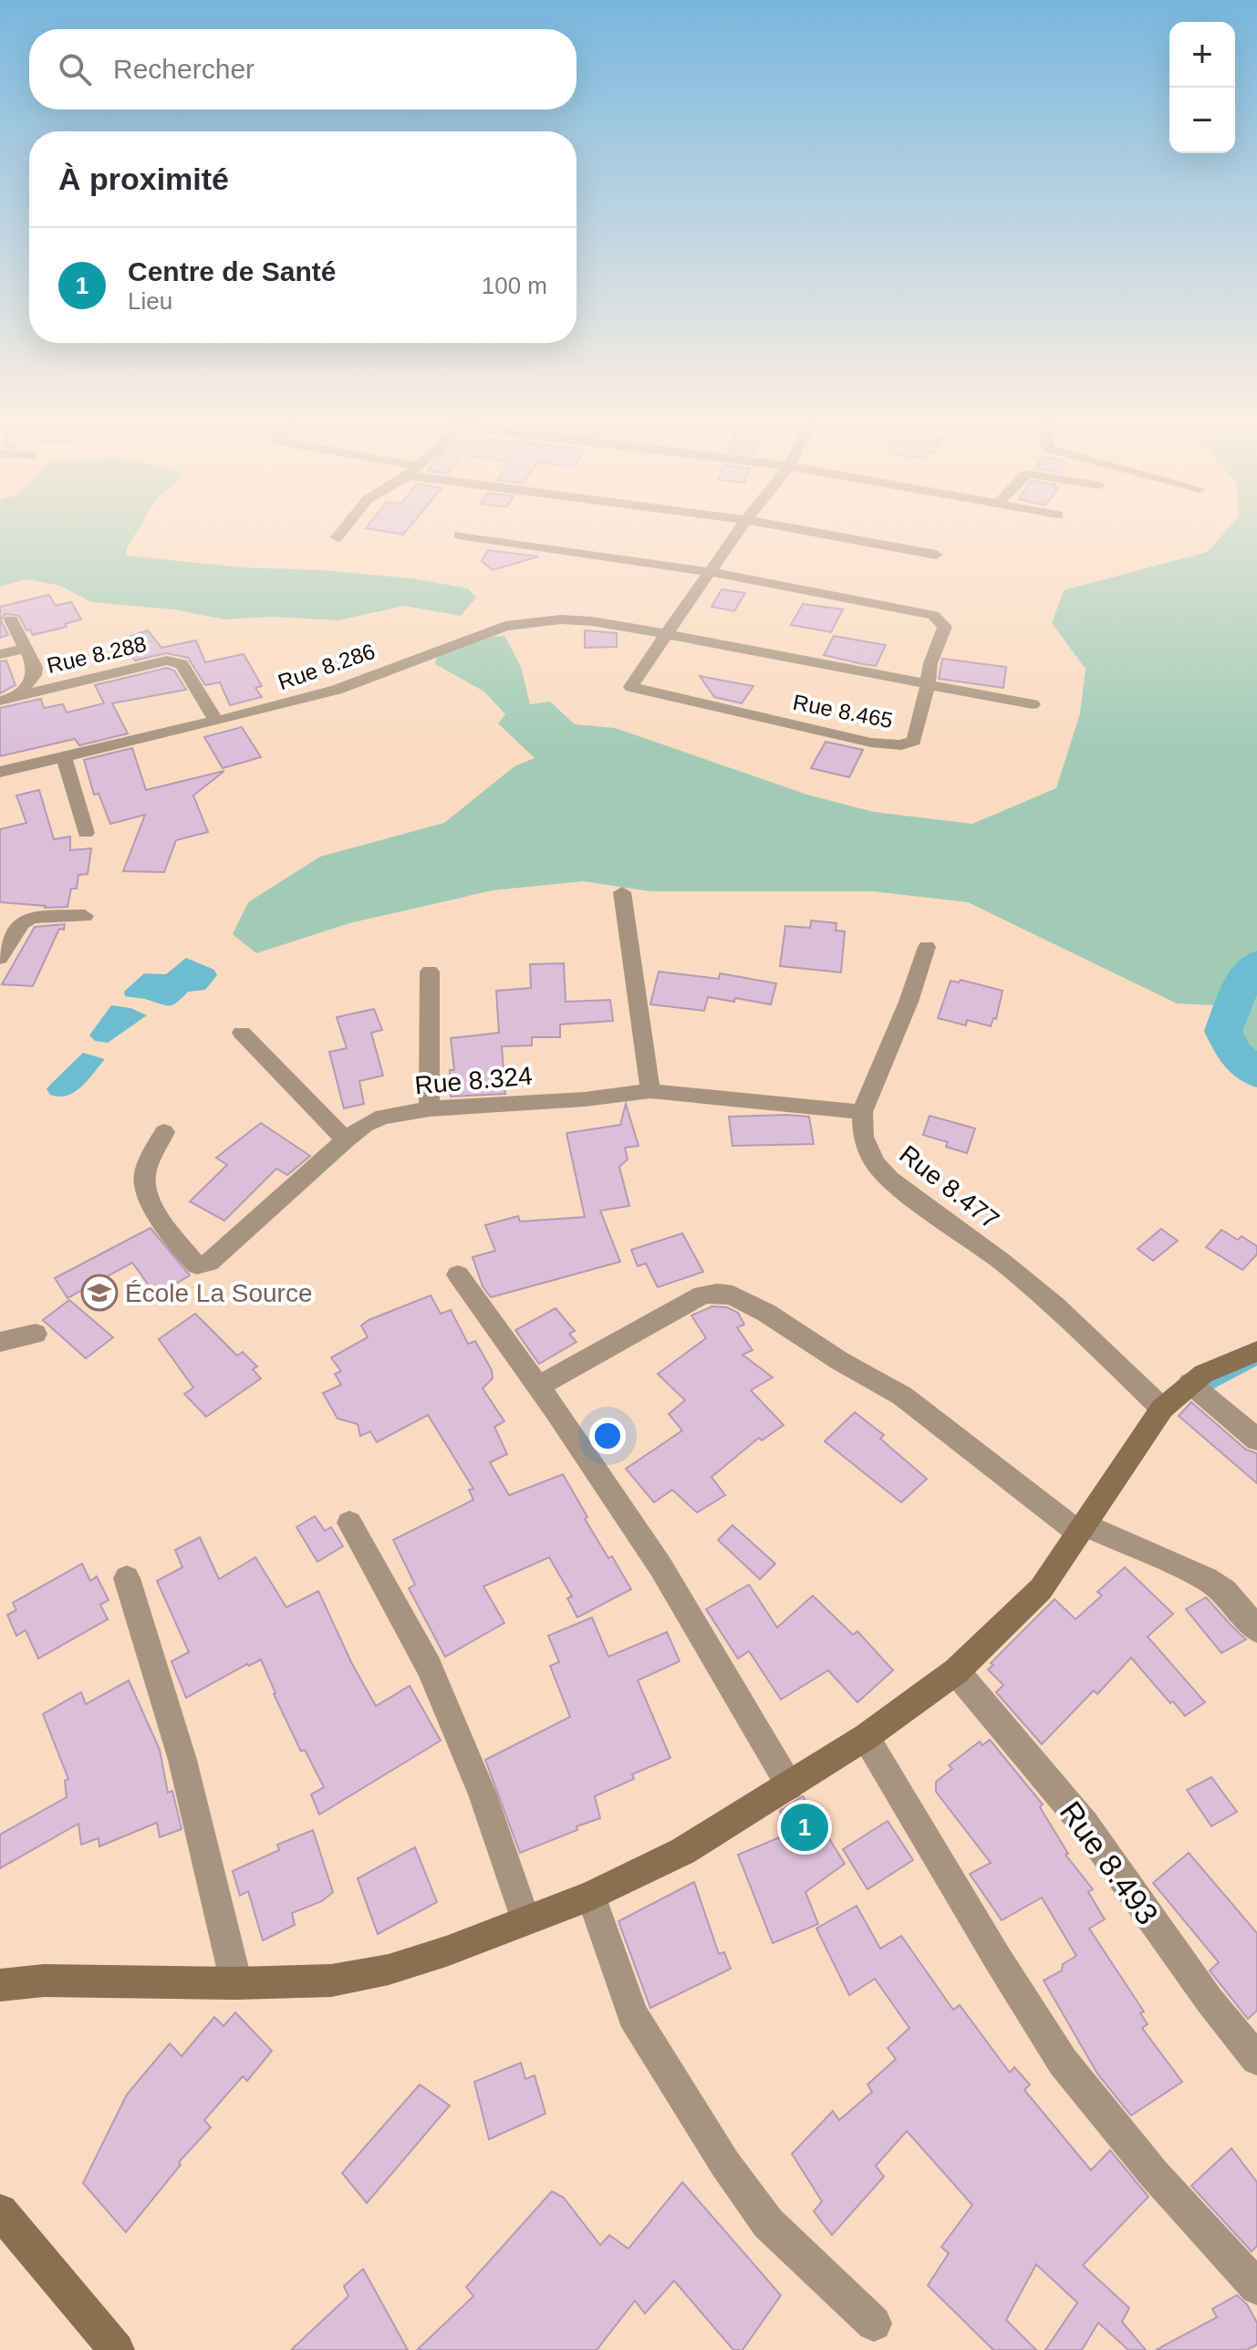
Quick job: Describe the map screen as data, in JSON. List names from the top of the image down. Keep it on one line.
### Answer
{"streets":{"street":["Rue 8.288","Rue 8.286","Rue 8.465","Rue 8.324","Rue 8.477","Rue 8.493"]},"crossings":[["Rue 8.288","Rue 8.286"],["Rue 8.286","Rue 8.465"],["Rue 8.324","Rue 8.477"]],"places":{"school or university":["École La Source"]},"page":{"map_buttons":["+","−"],"search":"Rechercher","heading":"À proximité","list":[{"mark":"1","name":"Centre de Santé","note":"Lieu","value":"100 m"}],"pins":"1"}}
